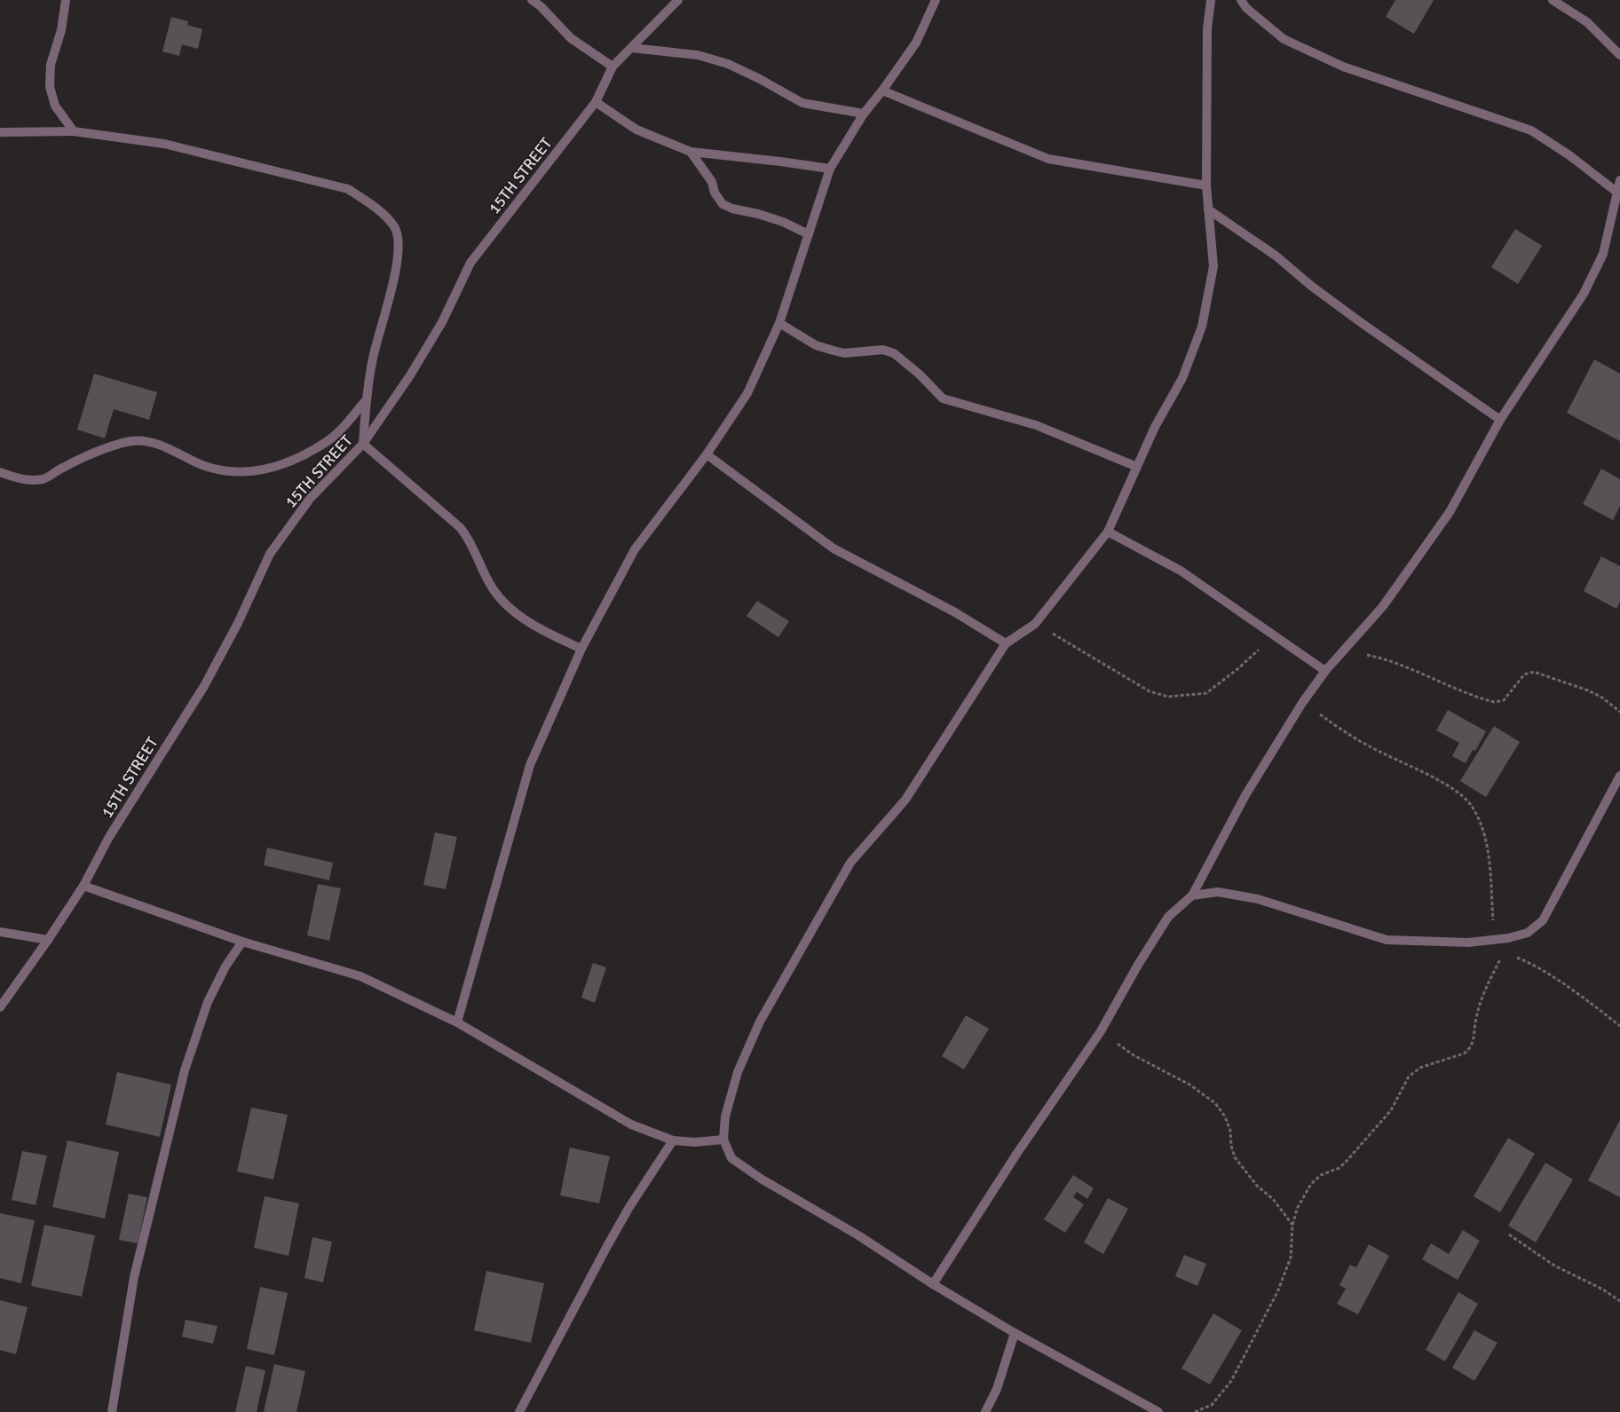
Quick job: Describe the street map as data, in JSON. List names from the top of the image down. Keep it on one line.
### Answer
{"streets":{"street":["15TH STREET"]}}
